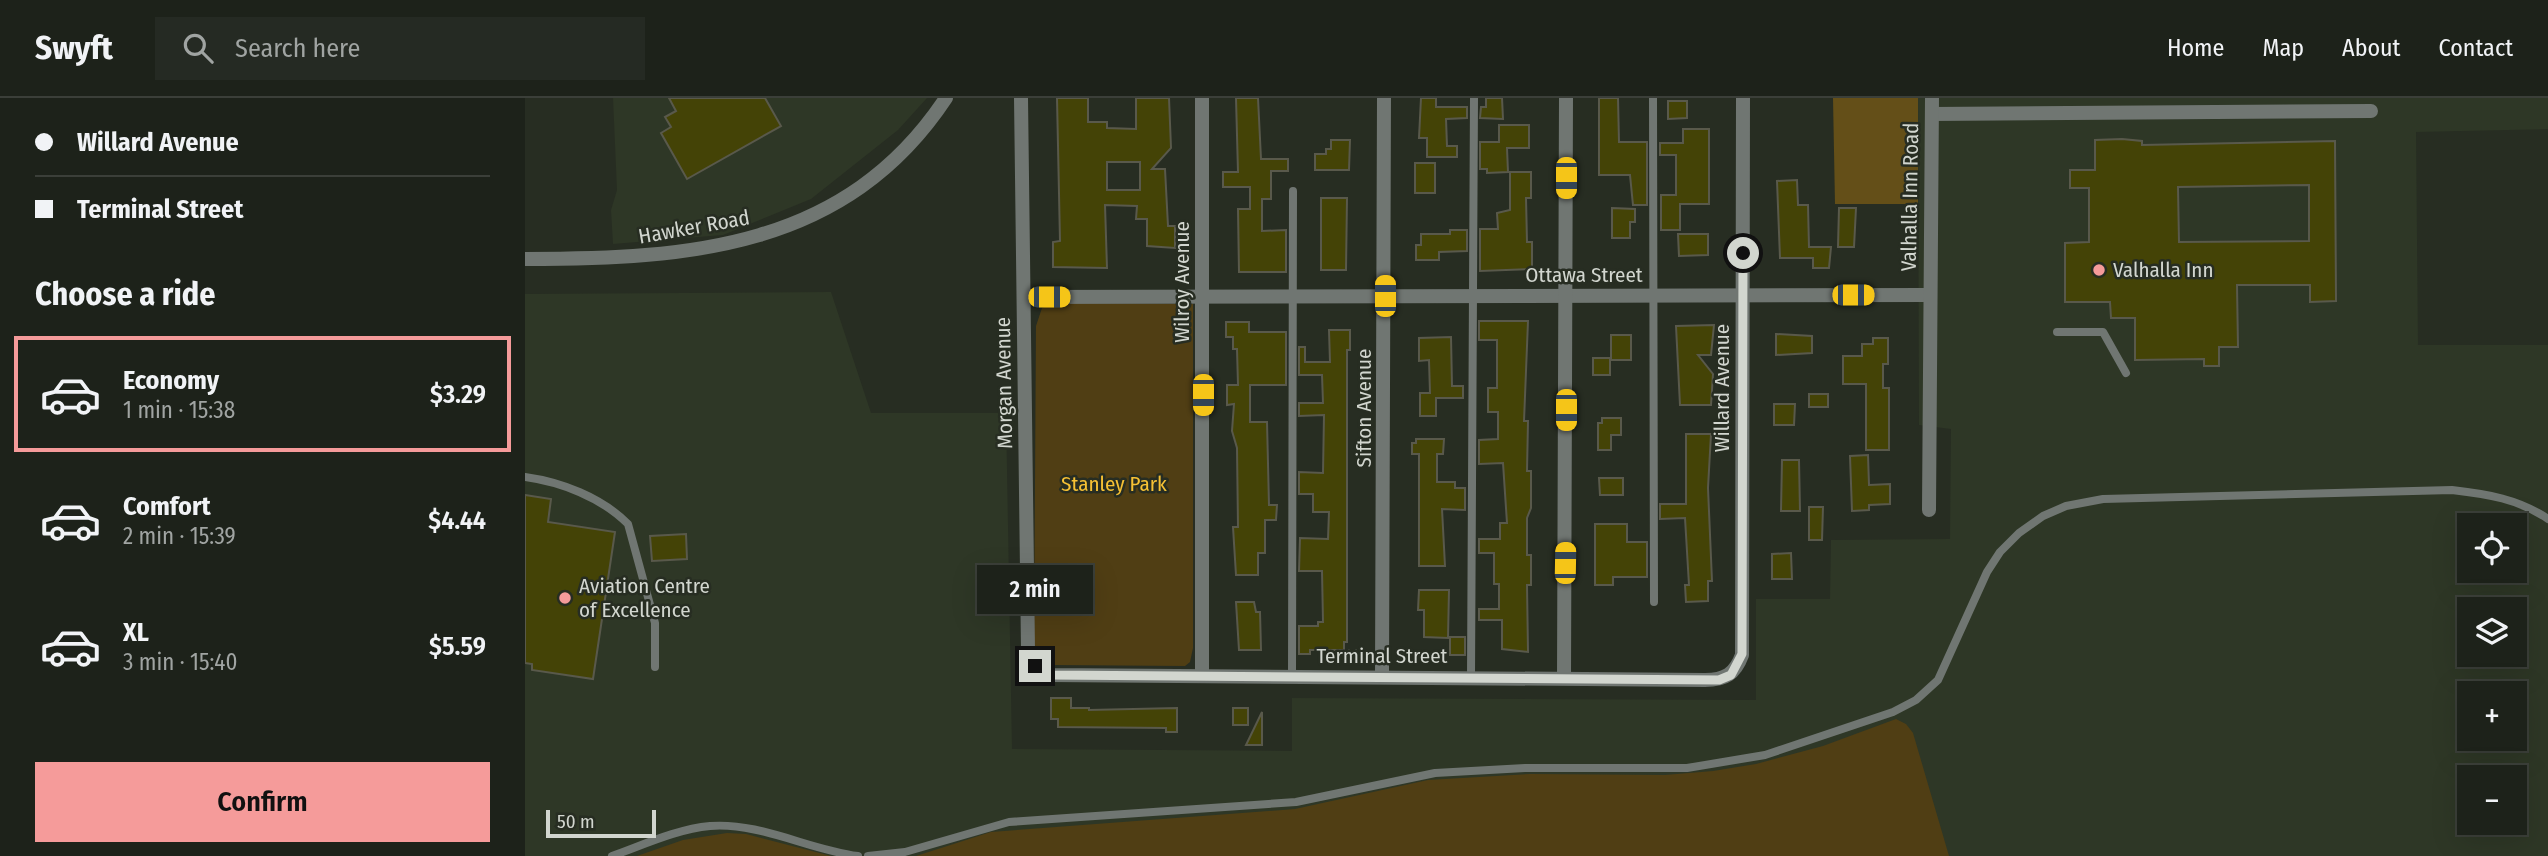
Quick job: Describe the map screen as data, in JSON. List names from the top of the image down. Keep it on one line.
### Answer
{"streets":{"street":["Valhalla Inn Road","Hawker Road","Ottawa Street","Wilroy Avenue","Morgan Avenue","Willard Avenue","Sifton Avenue","Terminal Street"]},"crossings":[["Valhalla Inn Road","Ottawa Street"],["Ottawa Street","Wilroy Avenue"],["Ottawa Street","Morgan Avenue"],["Ottawa Street","Willard Avenue"],["Ottawa Street","Sifton Avenue"],["Wilroy Avenue","Terminal Street"],["Morgan Avenue","Terminal Street"],["Willard Avenue","Terminal Street"],["Sifton Avenue","Terminal Street"]],"parks":["Stanley Park"],"places":["Valhalla Inn","Aviation Centre of Excellence"],"scale_bar":"50 m","page":{"header":"Swyft","search":"Search here","nav":["Home","Map","About","Contact"],"banner":["Willard Avenue","Terminal Street"],"heading":"Choose a ride","list":[{"name":"Economy","note":"1 min · 15:38","value":"$3.29"},{"name":"Comfort","note":"2 min · 15:39","value":"$4.44"},{"name":"XL","note":"3 min · 15:40","value":"$5.59"}],"map_buttons":["+","−"],"bubble":"2 min","buttons":"Confirm","scale":"50 m"}}
